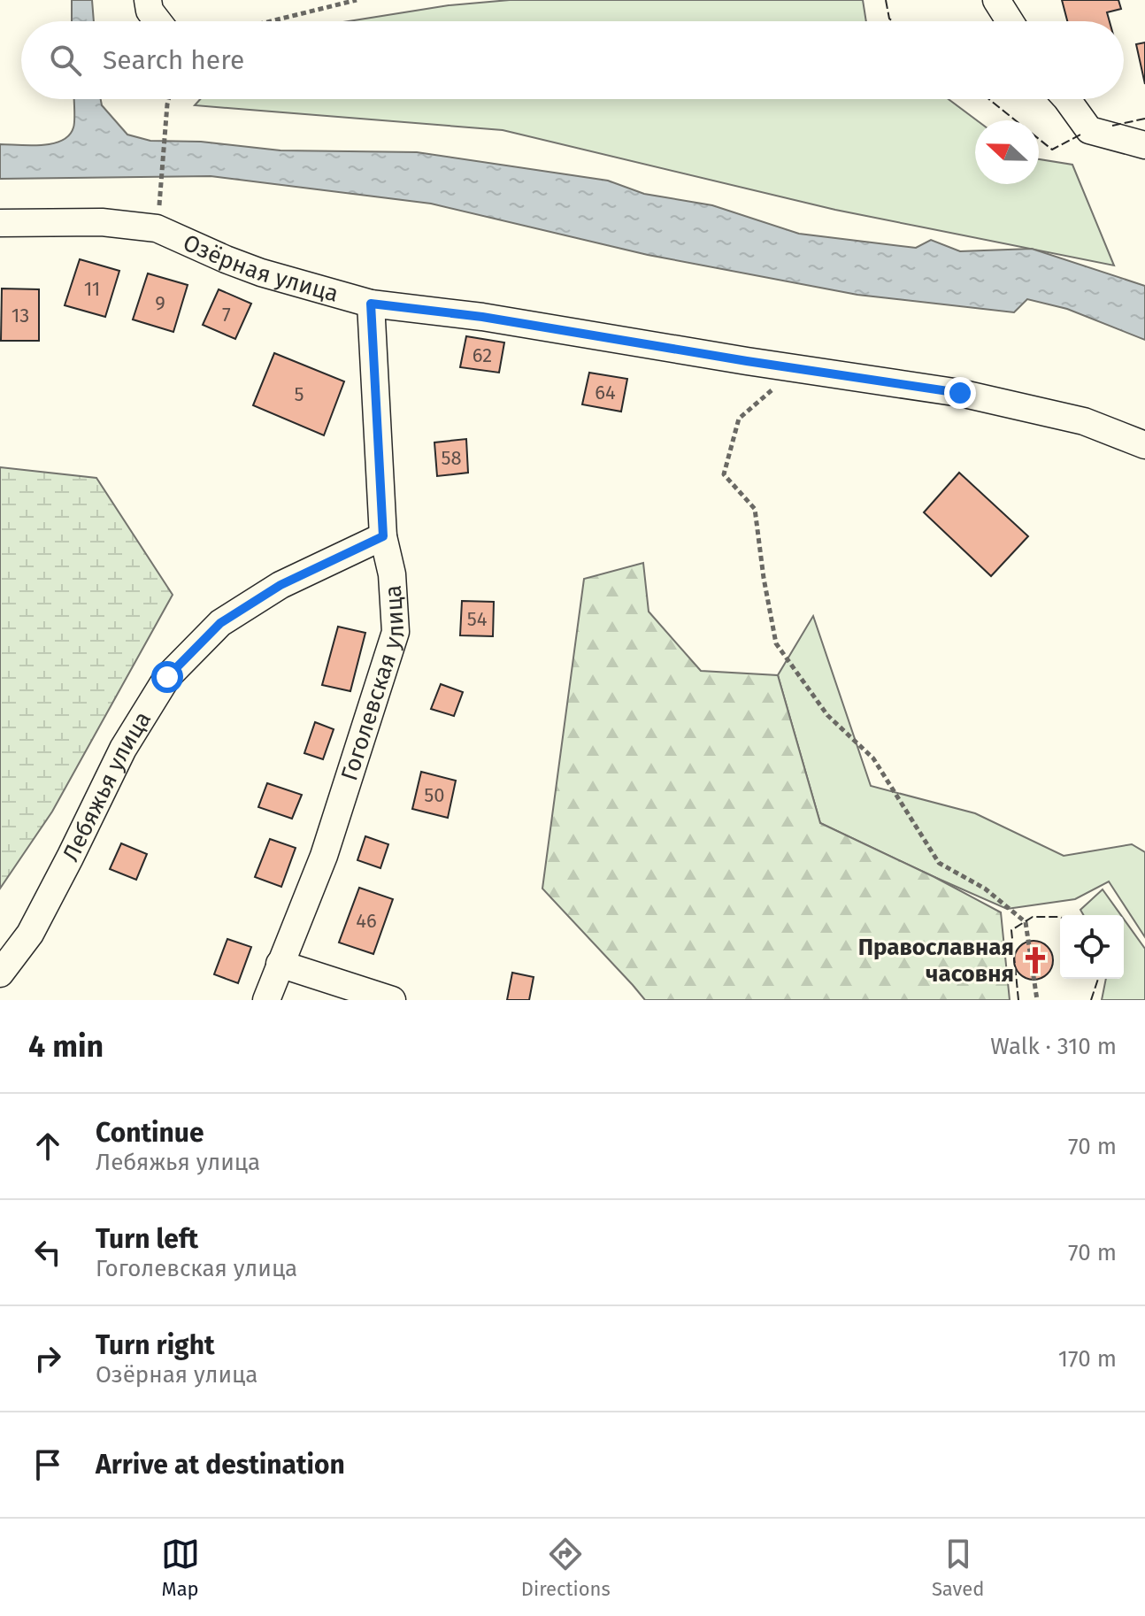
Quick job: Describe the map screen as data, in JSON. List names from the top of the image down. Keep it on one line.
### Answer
{"streets":{"street":["Озёрная улица","Гоголевская улица","Лебяжья улица"]},"crossings":[["Озёрная улица","Гоголевская улица"],["Гоголевская улица","Лебяжья улица"]],"places":{"church":["Православная часовня"]},"house_numbers":["11","9","7","13","62","64","5","58","54","50","46"],"north":"left","page":{"search":"Search here","heading":["4 min","Walk · 310 m"],"list":[["Continue","Лебяжья улица","70 m"],["Turn left","Гоголевская улица","70 m"],["Turn right","Озёрная улица","170 m"],"Arrive at destination"],"nav":["Map","Directions","Saved"]}}
